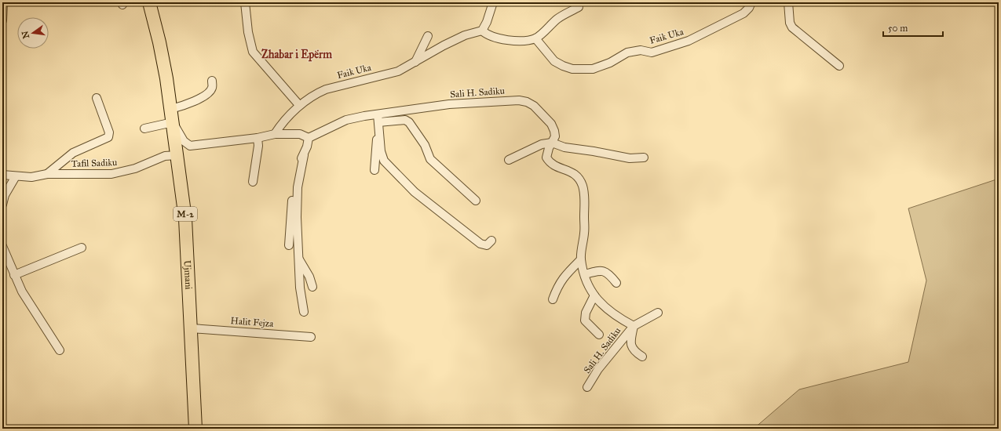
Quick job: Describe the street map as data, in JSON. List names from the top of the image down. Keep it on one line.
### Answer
{"streets":{"main road":["M-2","Ujmani"],"street":["Faik Uka","Sali H. Sadiku","Tafil Sadiku","Halit Fejza"]},"crossings":[["Tafil Sadiku","Ujmani"],["Ujmani","Halit Fejza"]],"districts":["Zhabar i Epërm"],"scale_bar":"50 m","north":"left"}
